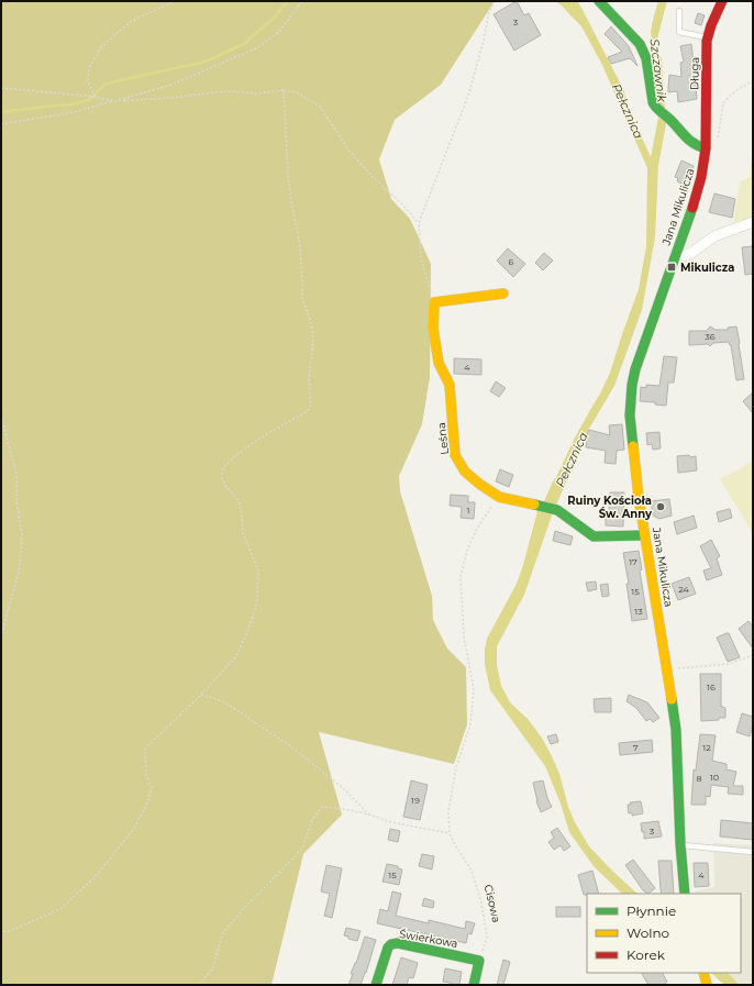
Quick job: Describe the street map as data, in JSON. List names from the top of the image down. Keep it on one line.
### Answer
{"streets":{"street":["Długa","Jana Mikulicza","Leśna","Świerkowa"],"path":["Cisowa"]},"crossings":[["Długa","Jana Mikulicza"],["Jana Mikulicza","Leśna"],["Cisowa","Świerkowa"]],"water":["Szczawnik","Pełcznica"],"places":{"transit":["Mikulicza"],"other":["Ruiny Kościoła Św. Anny"]},"house_numbers":["3","6","36","4","1","17","24","15","13","16","7","12","10","8","19","3","15","4"],"legend":["Płynnie","Wolno","Korek"]}
